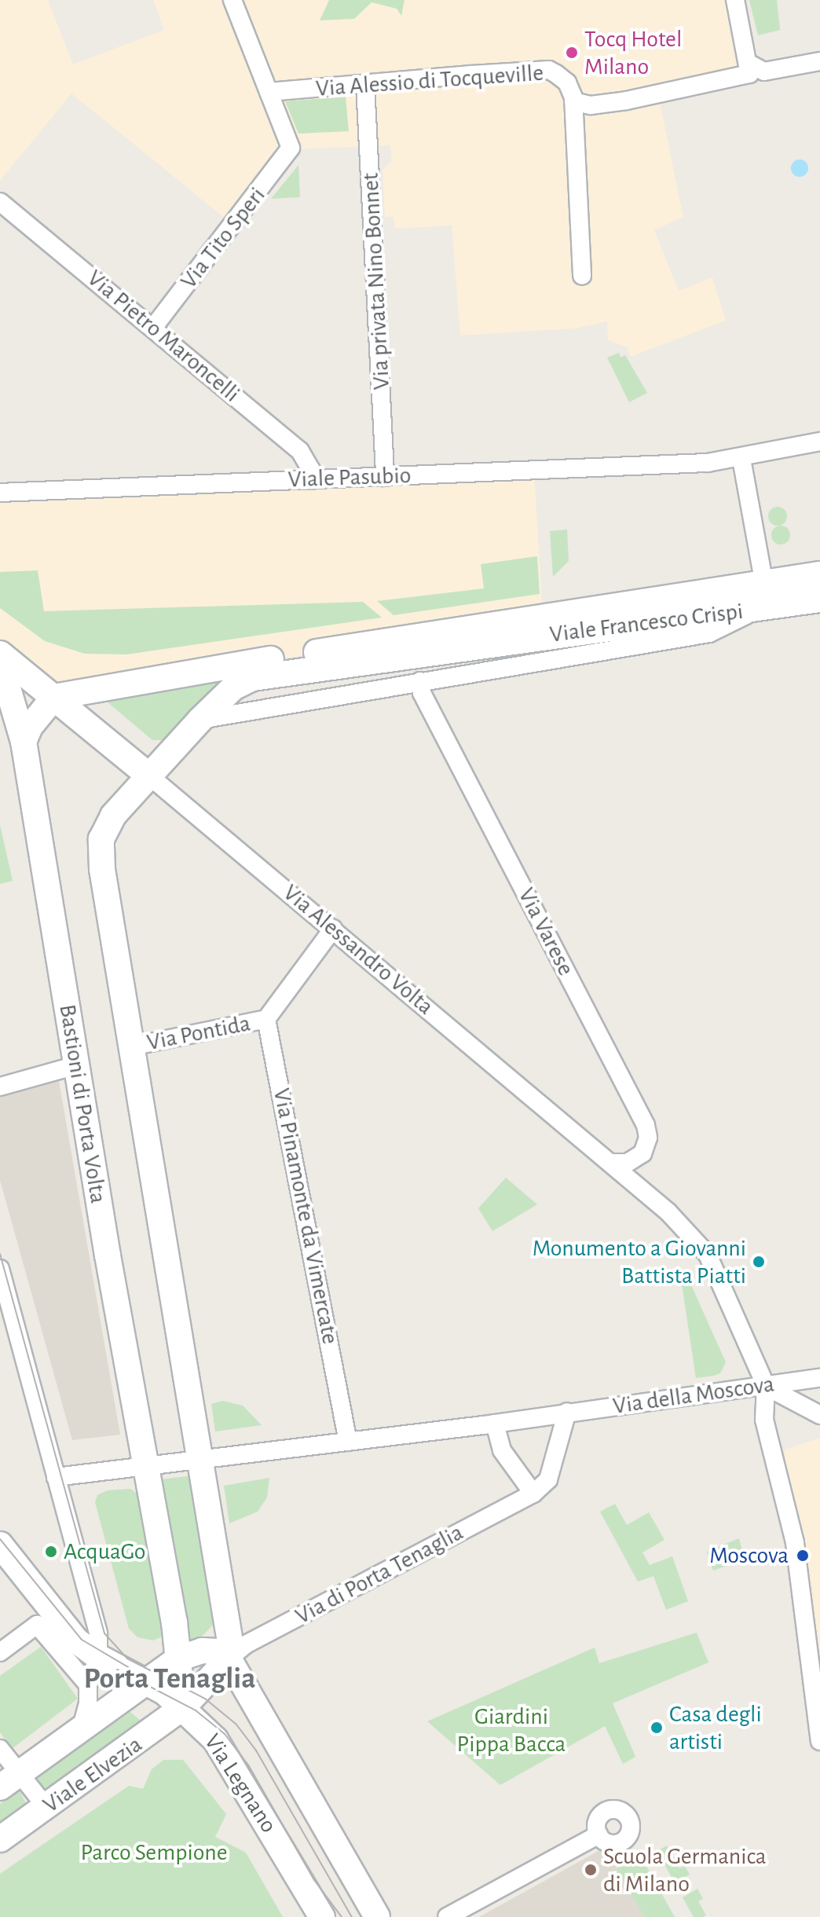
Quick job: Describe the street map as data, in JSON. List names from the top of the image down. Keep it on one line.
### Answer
{"streets":{"main road":["Viale Francesco Crispi","Via Alessandro Volta","Bastioni di Porta Volta","Viale Elvezia","Via Legnano"],"street":["Via Alessio di Tocqueville","Via Tito Speri","Via privata Nino Bonnet","Via Pietro Maroncelli","Viale Pasubio","Via Varese","Via Pontida","Via Pinamonte da Vimercate","Via della Moscova","Via di Porta Tenaglia"]},"crossings":[["Via Alessio di Tocqueville","Via Tito Speri"],["Via Alessio di Tocqueville","Via privata Nino Bonnet"],["Via Tito Speri","Via Pietro Maroncelli"],["Via privata Nino Bonnet","Viale Pasubio"],["Via Pietro Maroncelli","Viale Pasubio"],["Viale Francesco Crispi","Via Varese"],["Viale Francesco Crispi","Via Alessandro Volta"],["Via Varese","Via Alessandro Volta"],["Via Alessandro Volta","Via Pontida"],["Via Alessandro Volta","Via della Moscova"],["Via Pontida","Via Pinamonte da Vimercate"],["Bastioni di Porta Volta","Via della Moscova"],["Bastioni di Porta Volta","Viale Elvezia"],["Bastioni di Porta Volta","Via Legnano"],["Via Pinamonte da Vimercate","Via della Moscova"],["Via di Porta Tenaglia","Viale Elvezia"],["Via di Porta Tenaglia","Via Legnano"],["Viale Elvezia","Via Legnano"]],"districts":["Porta Tenaglia"],"parks":["Giardini Pippa Bacca","Parco Sempione"],"places":["Tocq Hotel Milano","Monumento a Giovanni Battista Piatti","AcquaGo","Moscova","Casa degli artisti","Scuola Germanica di Milano"]}
